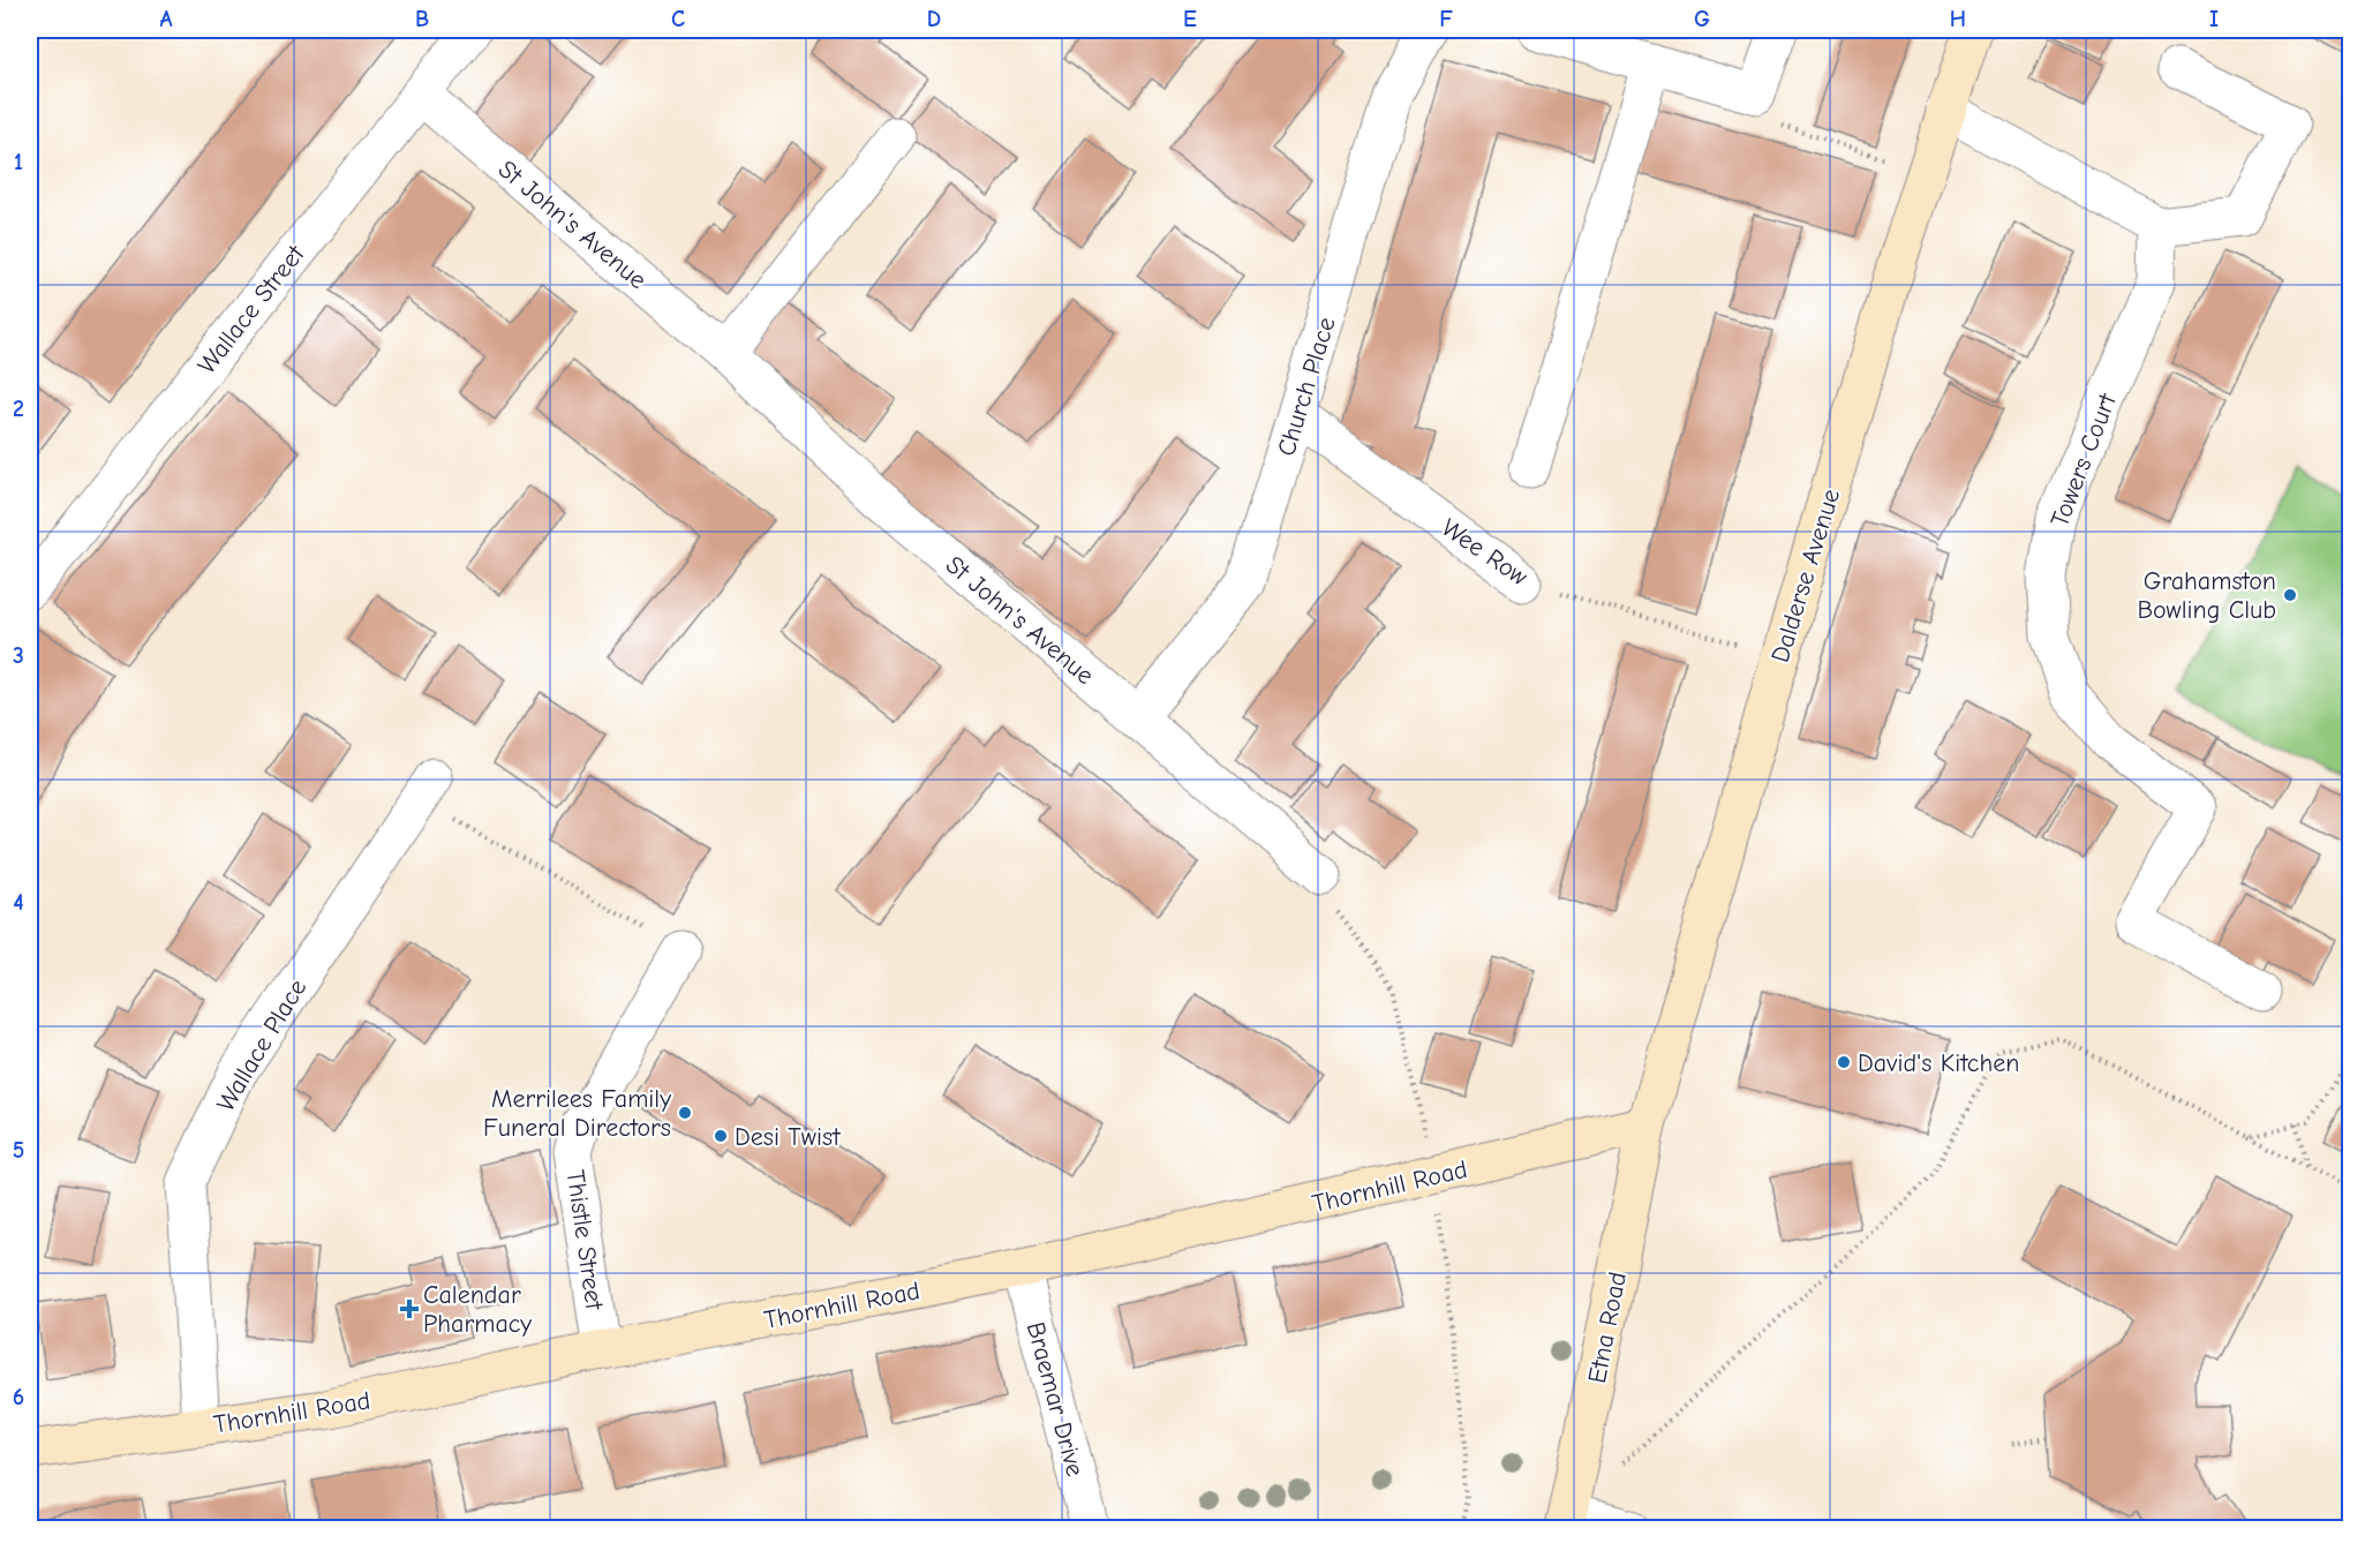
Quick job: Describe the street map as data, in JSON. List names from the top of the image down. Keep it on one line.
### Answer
{"streets":{"street":["St John's Avenue","Wallace Street","Church Place","Towers Court","Wee Row","Dalderse Avenue","Wallace Place","Thornhill Road","Thistle Street","Etna Road","Braemar Drive"]},"crossings":[["St John's Avenue","Wallace Street"],["St John's Avenue","Church Place"],["Church Place","Wee Row"],["Wee Row","Dalderse Avenue"],["Dalderse Avenue","Thornhill Road"],["Dalderse Avenue","Etna Road"],["Wallace Place","Thornhill Road"],["Thornhill Road","Thistle Street"],["Thornhill Road","Etna Road"],["Thornhill Road","Braemar Drive"]],"places":{"other":["Grahamston Bowling Club","David's Kitchen","Merrilees Family Funeral Directors","Desi Twist"],"health":["Calendar Pharmacy"]},"grid":{"columns":["A","B","C","D","E","F","G","H","I"],"rows":["1","2","3","4","5","6"]}}
